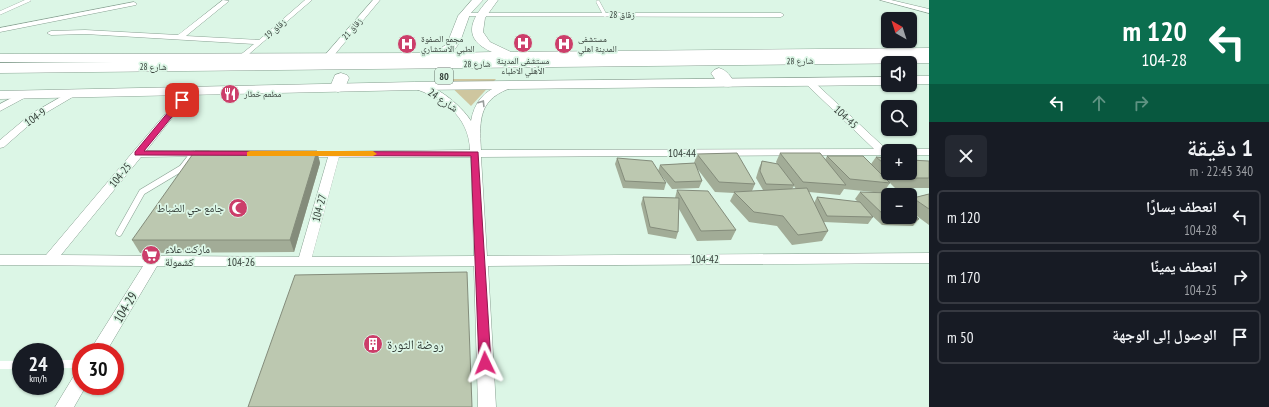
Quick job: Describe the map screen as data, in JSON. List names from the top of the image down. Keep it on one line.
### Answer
{"streets":{"highway":["شارع 28","80"],"street":["زقاق 28","زقاق 19","زقاق 21","شارع 24","104-9","104-45","104-44","104-25","104-27","104-42","104-26","104-29"]},"crossings":[["شارع 24","104-44"],["شارع 24","104-42"],["شارع 24","104-26"],["104-44","104-27"],["104-25","104-26"],["104-27","104-26"],["104-42","104-26"],["104-26","104-29"]],"places":{"hospital":["مستشفى المدينة الأهلي الاطباء","مجمع الصفوة الطبي الاستشاري","مستشفى المدينة اهلي"],"restaurant":["مطعم خطار"],"mosque":["جامع حي الضباط"],"supermarket":["ماركت علاء كشمولة"],"building":["روضة الثورة"]},"north":"top left","page":{"turn":["120 m","104-28"],"map_buttons":["+","−"],"heading":["1 دقيقة","340 m · 22:45"],"list":[{"name":"انعطف يسارًا","note":"104-28","value":"120 m"},{"name":"انعطف يمينًا","note":"104-25","value":"170 m"},{"name":"الوصول إلى الوجهة","value":"50 m"}],"speed":"24 km/h","limit":"30"}}
